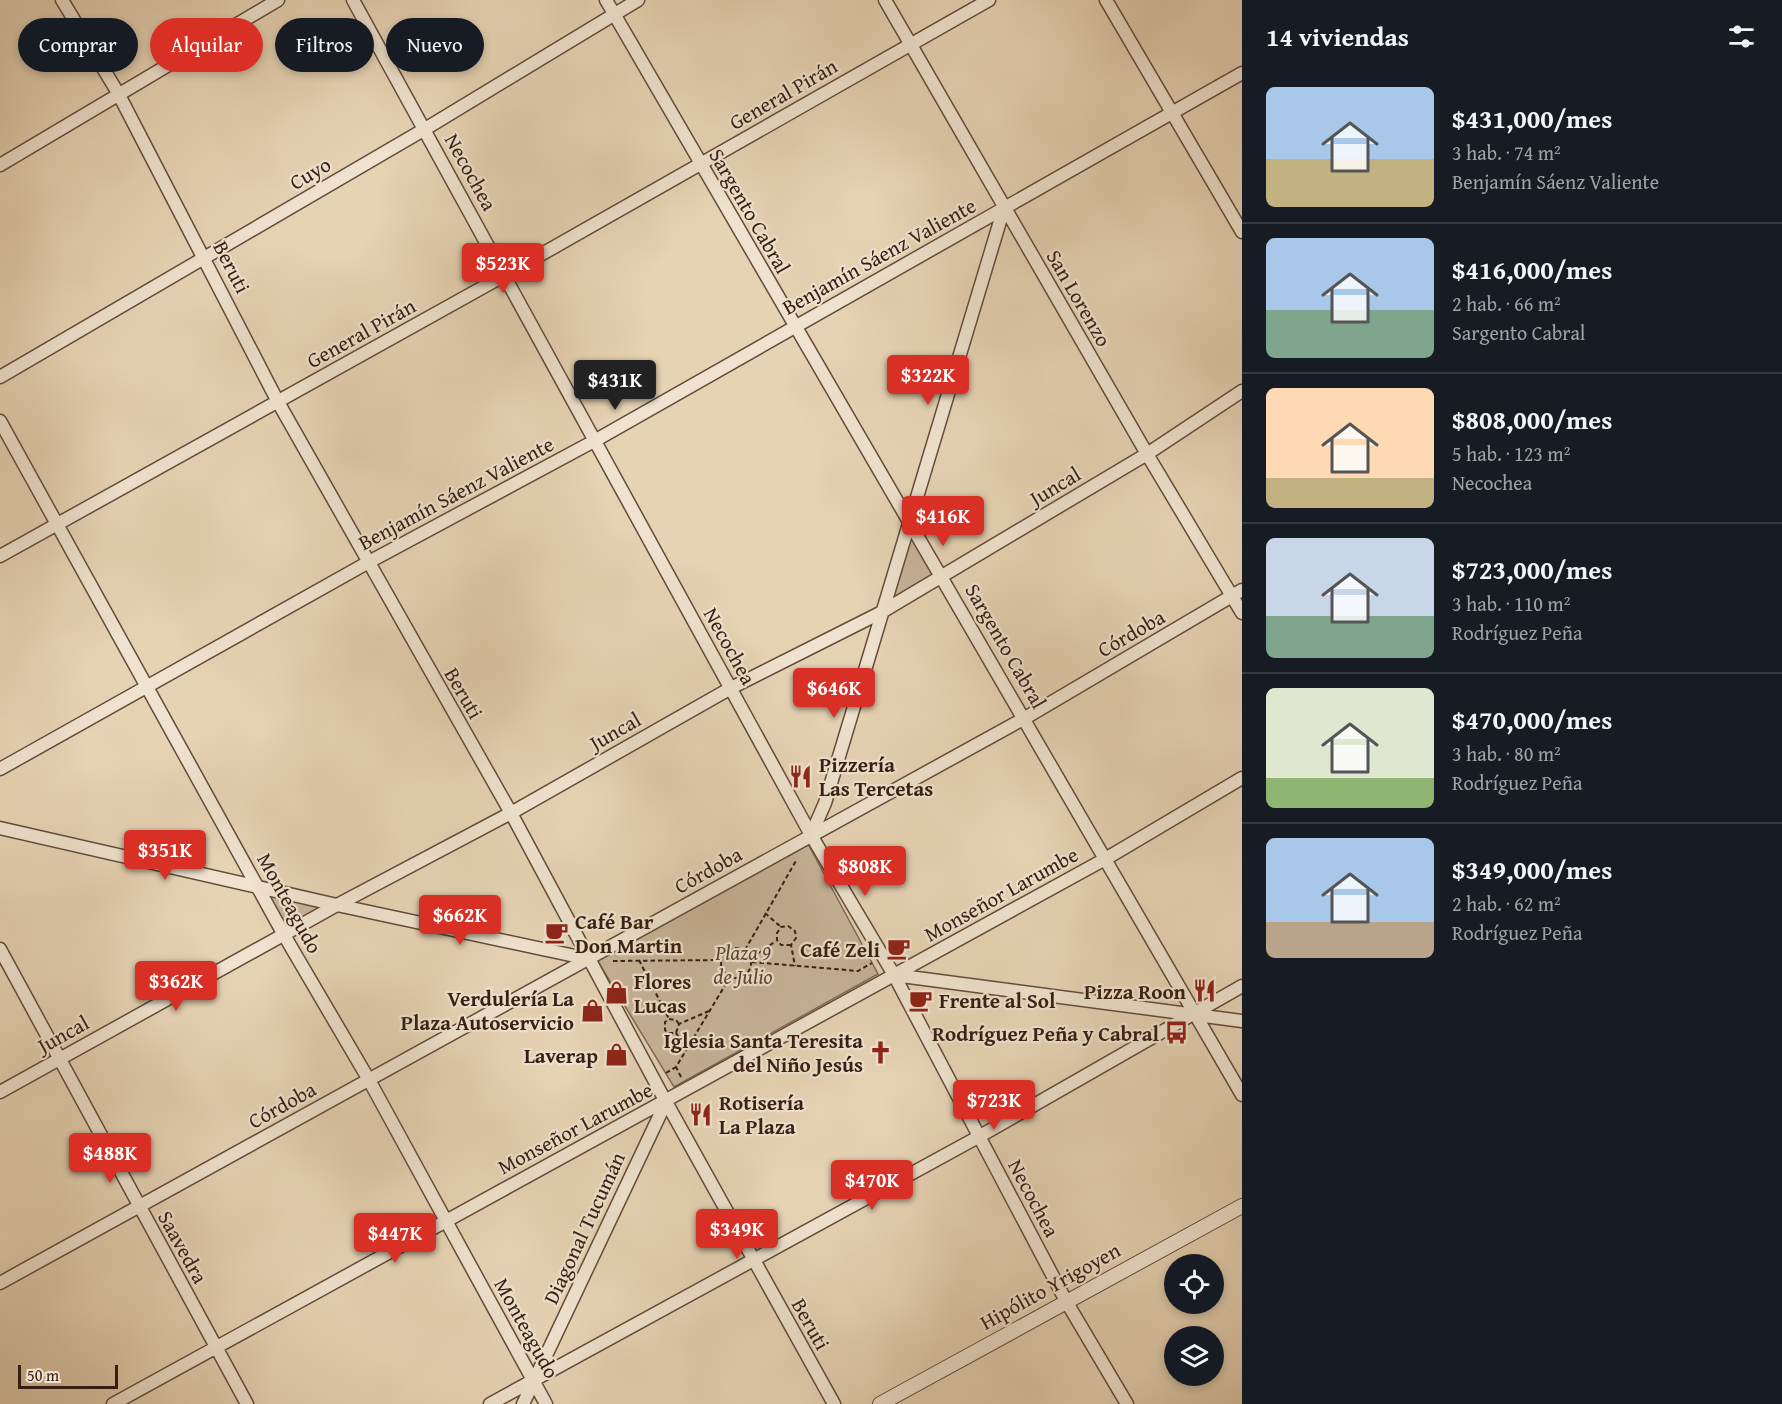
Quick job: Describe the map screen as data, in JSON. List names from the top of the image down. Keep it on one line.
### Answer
{"streets":{"street":["General Pirán","Necochea","Cuyo","Sargento Cabral","Benjamín Sáenz Valiente","Beruti","San Lorenzo","Juncal","Córdoba","Monseñor Larumbe","Monteagudo","Diagonal Tucumán","Saavedra","Hipólito Yrigoyen"]},"crossings":[["General Pirán","Necochea"],["General Pirán","Sargento Cabral"],["General Pirán","Beruti"],["General Pirán","San Lorenzo"],["General Pirán","Monteagudo"],["Necochea","Cuyo"],["Necochea","Benjamín Sáenz Valiente"],["Necochea","Juncal"],["Necochea","Córdoba"],["Necochea","Monseñor Larumbe"],["Necochea","Hipólito Yrigoyen"],["Cuyo","Sargento Cabral"],["Cuyo","Beruti"],["Sargento Cabral","Benjamín Sáenz Valiente"],["Sargento Cabral","Juncal"],["Sargento Cabral","Córdoba"],["Sargento Cabral","Monseñor Larumbe"],["Benjamín Sáenz Valiente","Beruti"],["Benjamín Sáenz Valiente","San Lorenzo"],["Benjamín Sáenz Valiente","Monteagudo"],["Beruti","Juncal"],["Beruti","Córdoba"],["Beruti","Monseñor Larumbe"],["Beruti","Diagonal Tucumán"],["San Lorenzo","Juncal"],["San Lorenzo","Córdoba"],["Juncal","Monteagudo"],["Juncal","Saavedra"],["Córdoba","Monteagudo"],["Córdoba","Saavedra"],["Monseñor Larumbe","Monteagudo"],["Monseñor Larumbe","Diagonal Tucumán"],["Monseñor Larumbe","Saavedra"],["Monteagudo","Diagonal Tucumán"]],"parks":["Plaza 9 de Julio"],"places":{"restaurant":["Pizzería Las Tercetas","Pizza Roon","Rotisería La Plaza"],"cafe":["Café Bar Don Martin","Café Zeli","Frente al Sol"],"shop":["Flores Lucas","Verdulería La Plaza Autoservicio","Laverap"],"bus stop":["Rodríguez Peña y Cabral"],"church":["Iglesia Santa Teresita del Niño Jesús"]},"scale_bar":"50 m","page":{"heading":"14 viviendas","chip":["Comprar","Alquilar","Filtros","Nuevo"],"list":[{"name":"$431,000/mes","note":"3 hab. · 74 m² · Benjamín Sáenz Valiente"},{"name":"$416,000/mes","note":"2 hab. · 66 m² · Sargento Cabral"},{"name":"$808,000/mes","note":"5 hab. · 123 m² · Necochea"},{"name":"$723,000/mes","note":"3 hab. · 110 m² · Rodríguez Peña"},{"name":"$470,000/mes","note":"3 hab. · 80 m² · Rodríguez Peña"},{"name":"$349,000/mes","note":"2 hab. · 62 m² · Rodríguez Peña"}],"price":["$523K","$322K","$431K","$416K","$646K","$351K","$808K","$662K","$362K","$723K","$488K","$470K","$349K","$447K"],"scale":"50 m"}}
